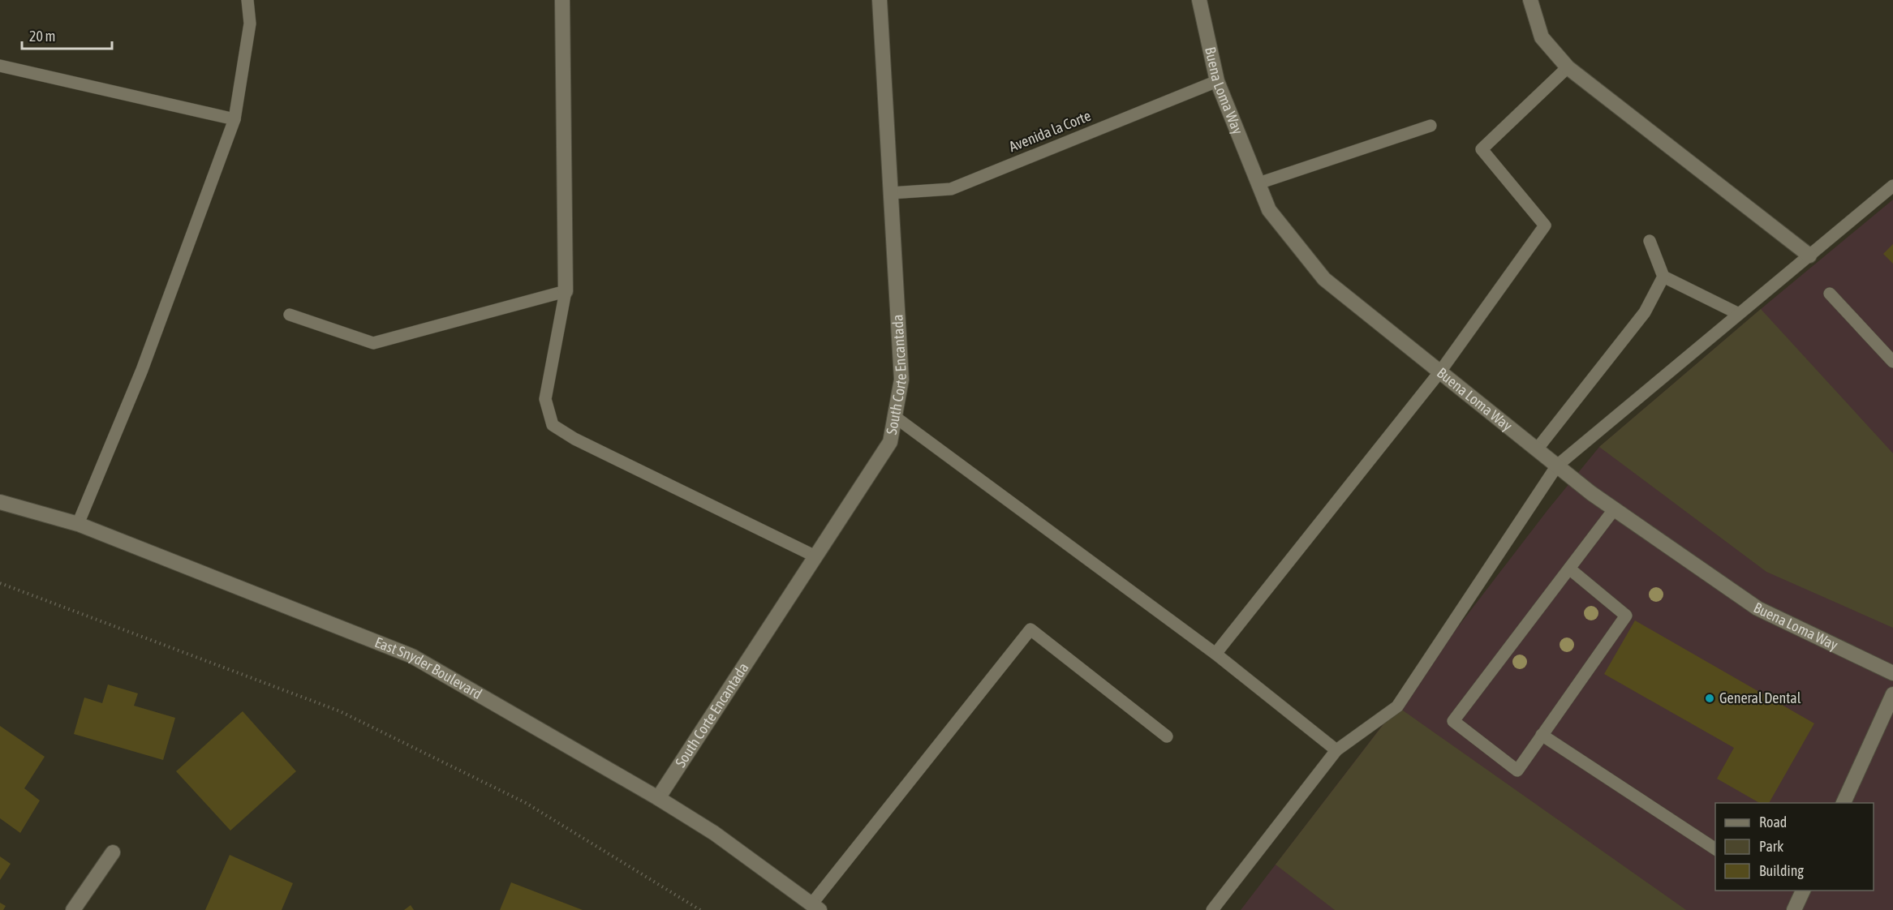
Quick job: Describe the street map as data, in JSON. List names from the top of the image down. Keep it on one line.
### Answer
{"streets":{"street":["Buena Loma Way","South Corte Encantada","East Snyder Boulevard"],"lane":["Avenida la Corte"]},"crossings":[["Buena Loma Way","Avenida la Corte"],["Avenida la Corte","South Corte Encantada"],["South Corte Encantada","East Snyder Boulevard"]],"places":["General Dental"],"legend":["Road","Park","Building"],"scale_bar":"20 m"}
